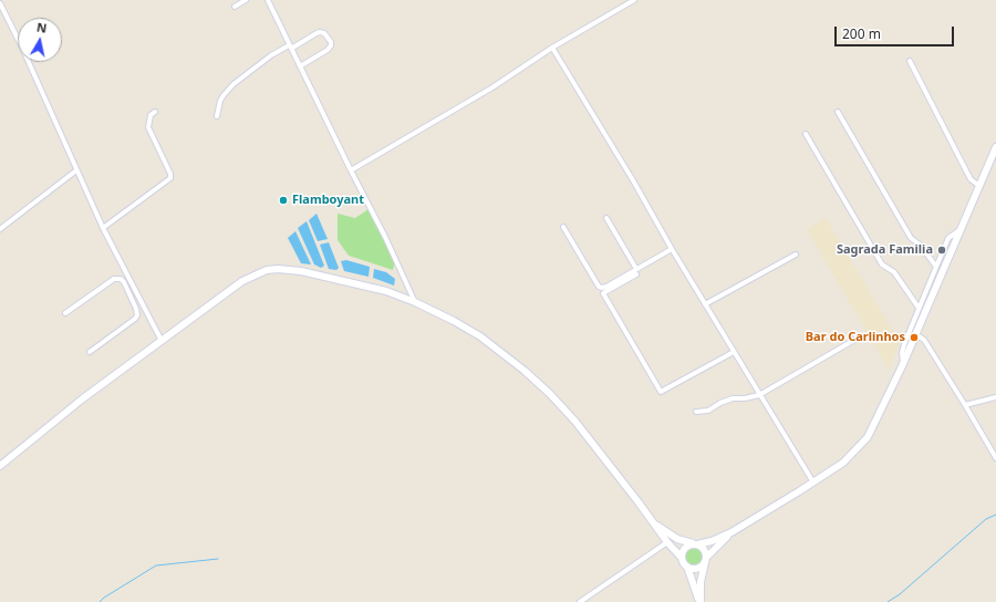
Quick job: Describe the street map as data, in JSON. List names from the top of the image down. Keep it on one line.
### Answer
{"places":["Flamboyant","Sagrada Familia","Bar do Carlinhos"],"scale_bar":"200 m","north":"top"}
